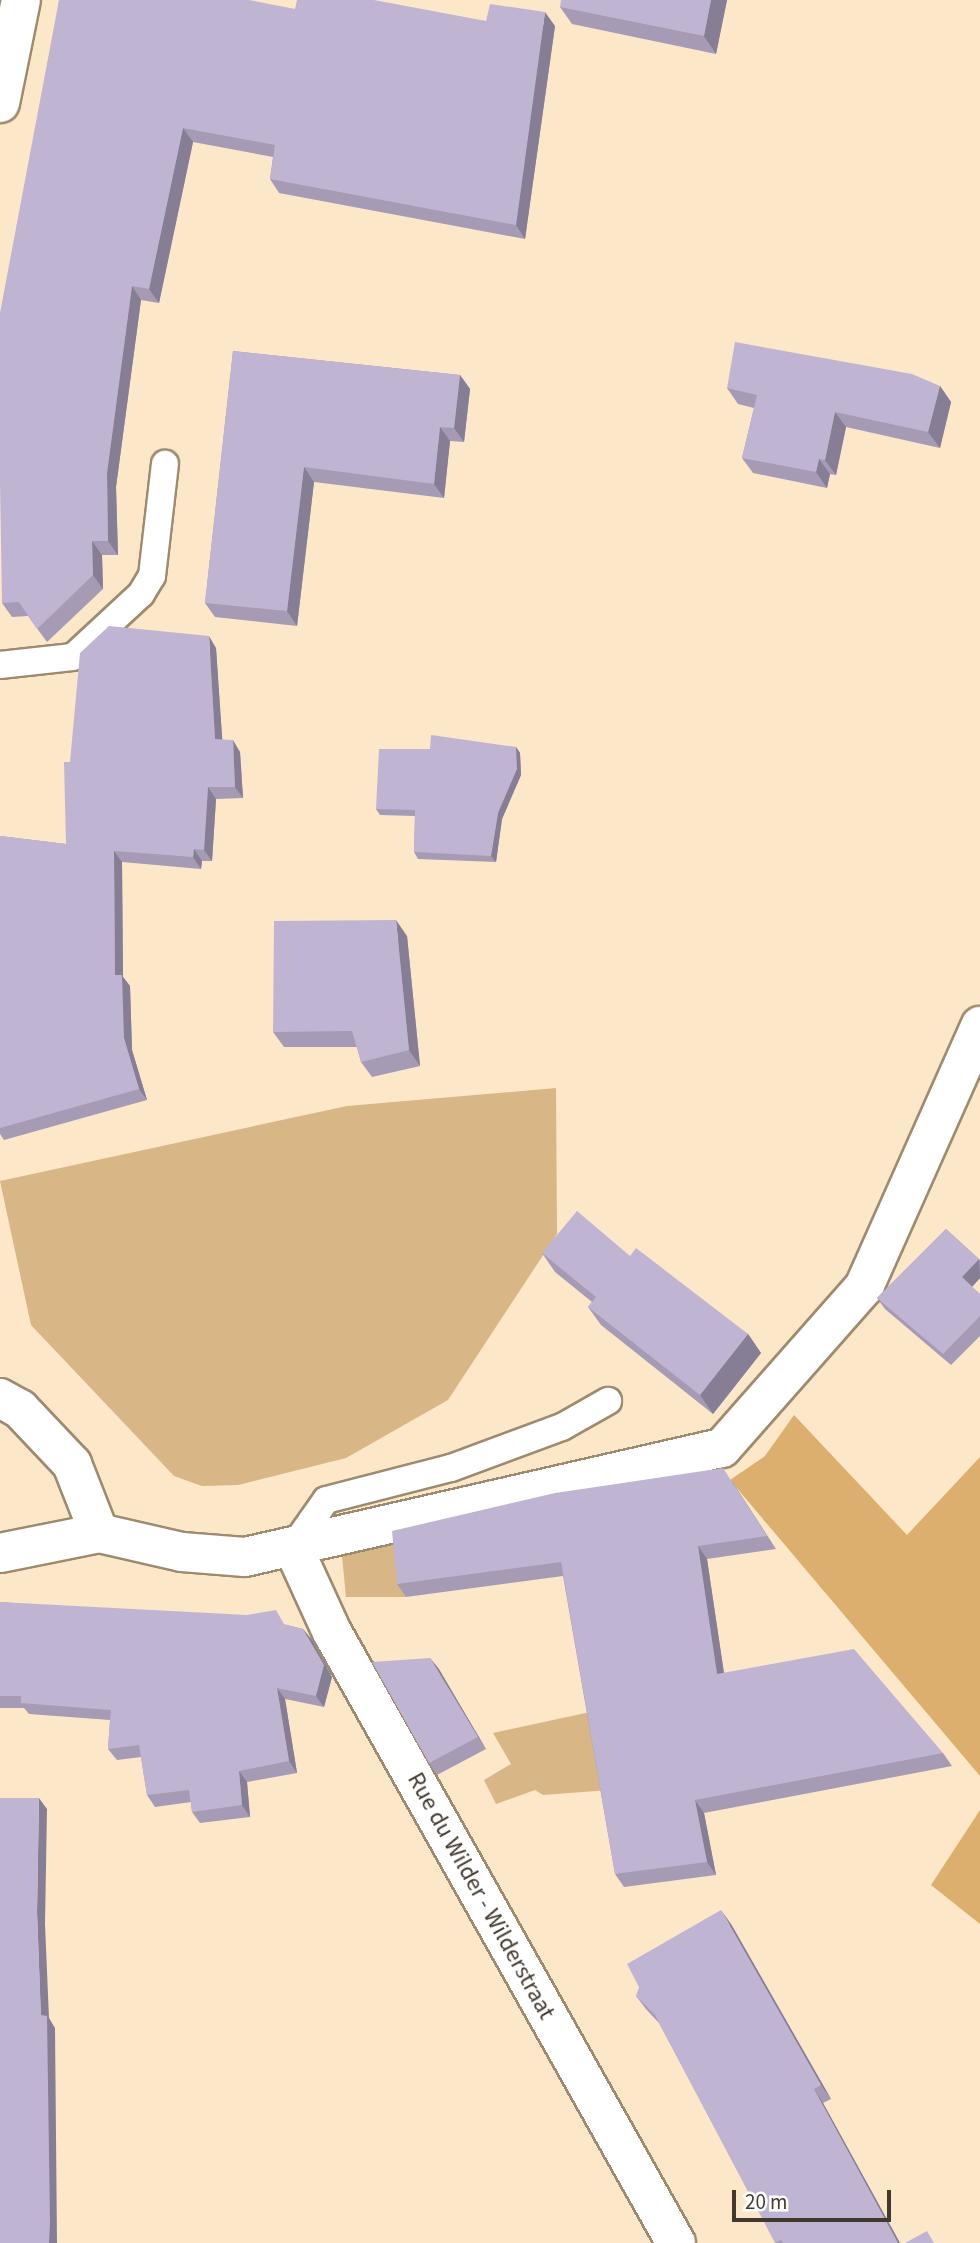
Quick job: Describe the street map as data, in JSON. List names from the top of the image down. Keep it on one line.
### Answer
{"streets":{"street":["Rue du Wilder - Wilderstraat"]},"scale_bar":"20 m"}
